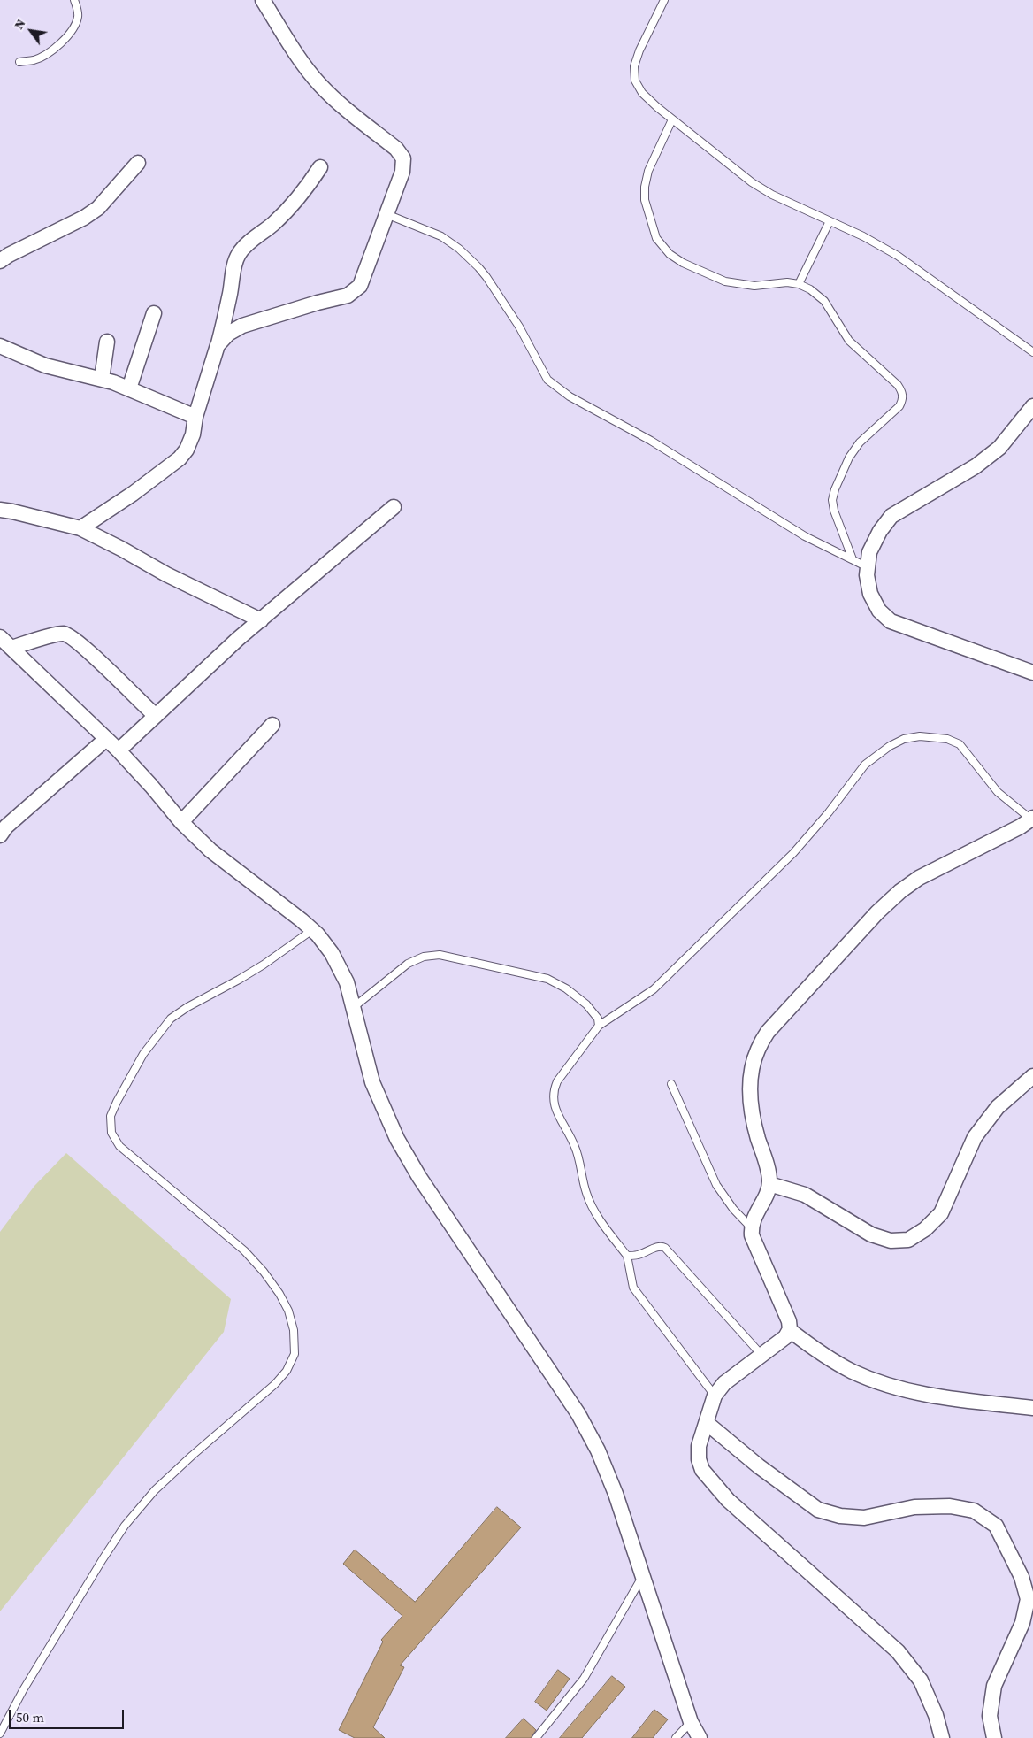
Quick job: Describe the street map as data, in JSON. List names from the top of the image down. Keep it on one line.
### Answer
{"scale_bar":"50 m","north":"top left"}
